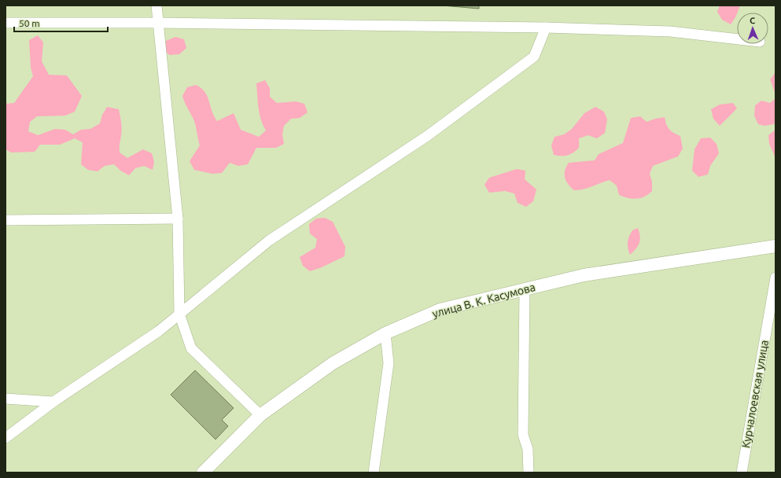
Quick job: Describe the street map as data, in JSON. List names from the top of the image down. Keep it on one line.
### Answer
{"streets":{"street":["улица В. К. Касумова","Курчалоевская улица"]},"scale_bar":"50 m","north":"top"}
